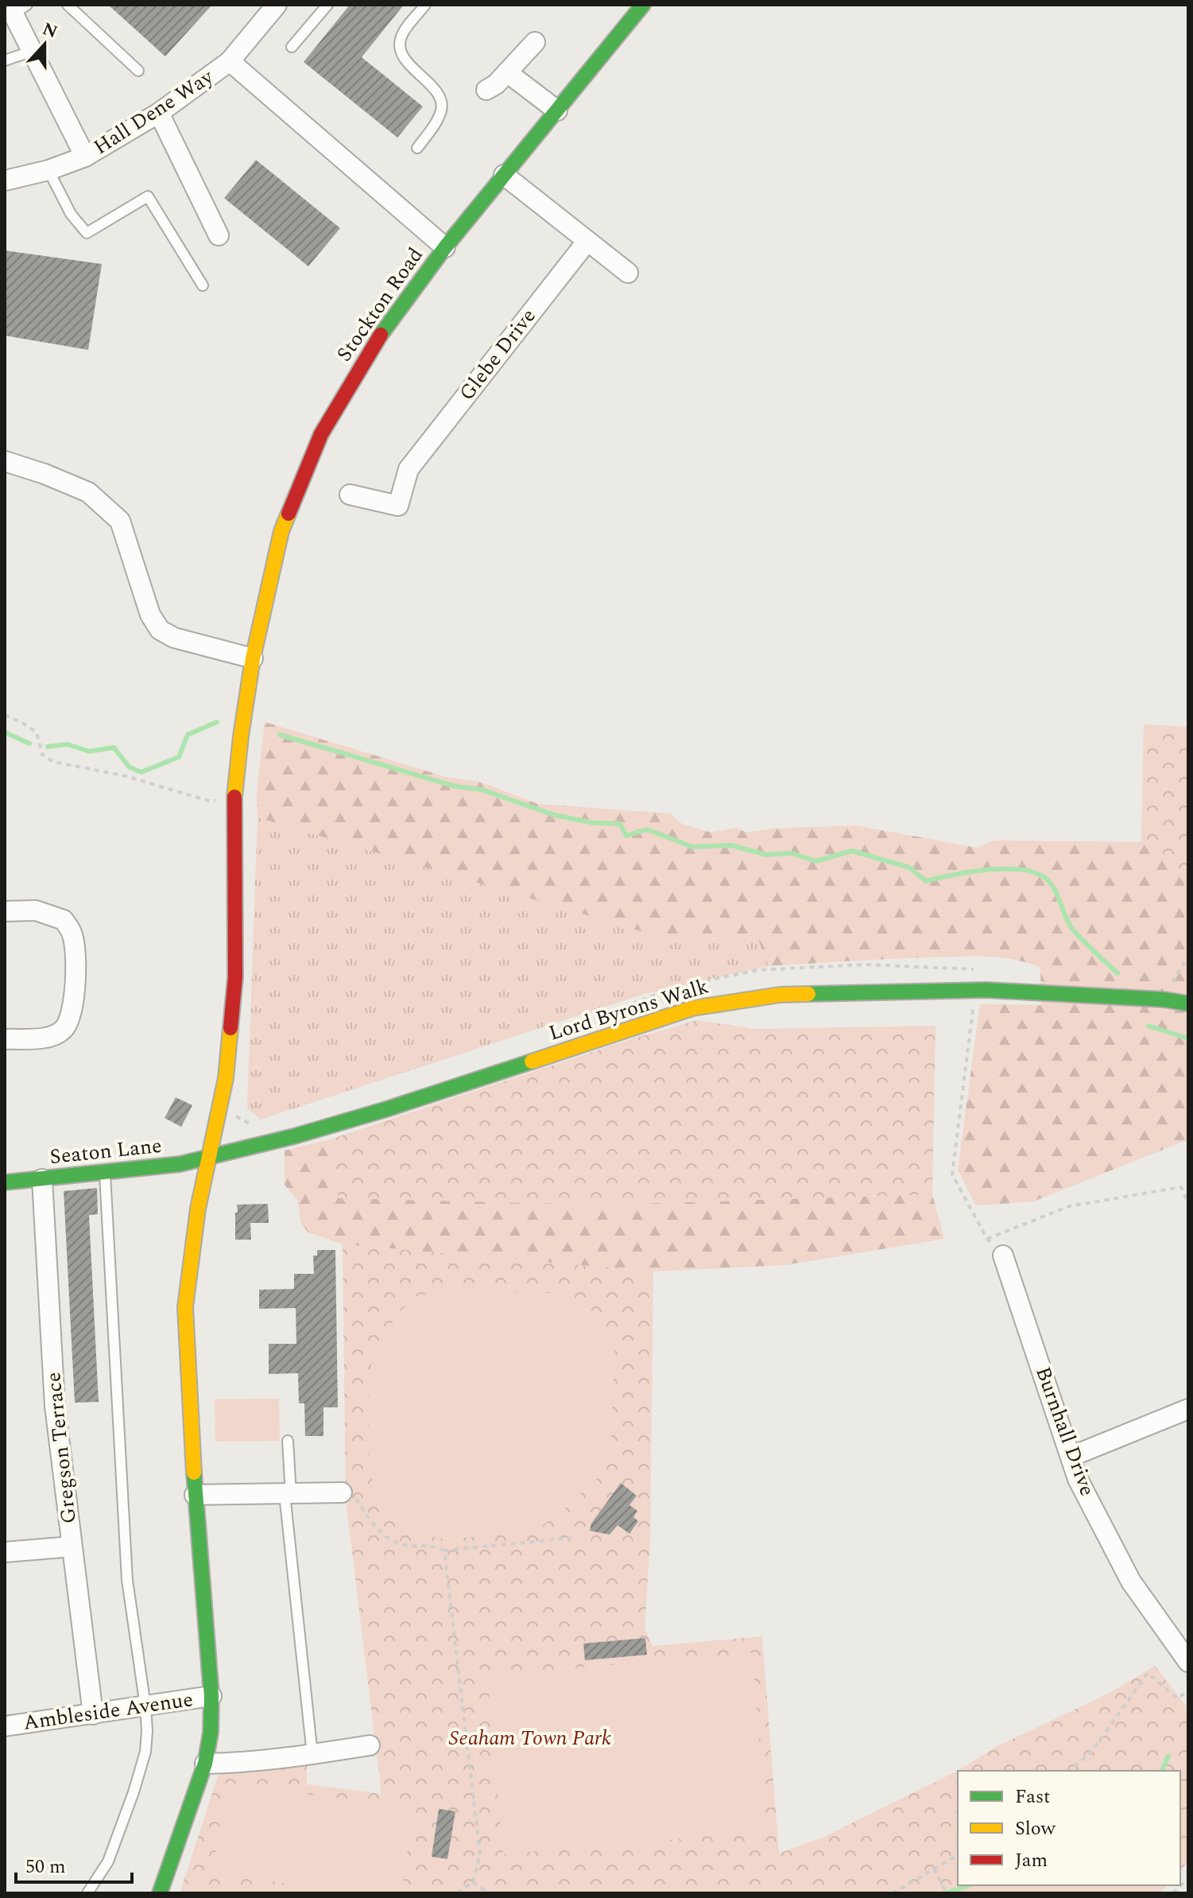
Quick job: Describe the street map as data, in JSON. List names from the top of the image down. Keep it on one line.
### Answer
{"streets":{"main road":["Stockton Road","Lord Byrons Walk","Seaton Lane"],"street":["Hall Dene Way","Glebe Drive","Burnhall Drive","Gregson Terrace","Ambleside Avenue"]},"crossings":[["Stockton Road","Lord Byrons Walk"],["Stockton Road","Seaton Lane"],["Stockton Road","Ambleside Avenue"],["Lord Byrons Walk","Seaton Lane"],["Seaton Lane","Gregson Terrace"],["Gregson Terrace","Ambleside Avenue"]],"parks":["Seaham Town Park"],"legend":["Fast","Slow","Jam"],"scale_bar":"50 m","north":"top"}
